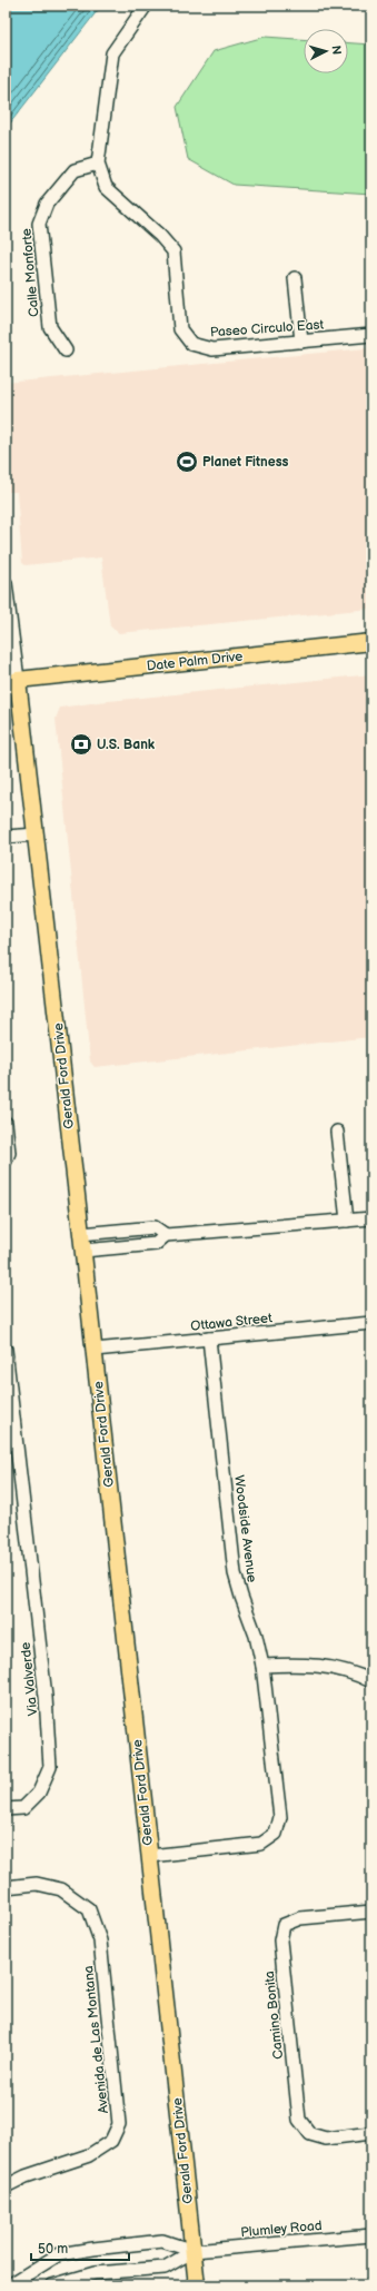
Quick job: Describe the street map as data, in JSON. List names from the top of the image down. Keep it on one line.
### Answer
{"streets":{"main road":["Date Palm Drive","Gerald Ford Drive"],"street":["Calle Monforte","Paseo Circulo East","Ottawa Street","Woodside Avenue","Via Valverde","Camino Bonita","Avenida de Las Montana","Plumley Road"]},"crossings":[["Calle Monforte","Paseo Circulo East"],["Date Palm Drive","Gerald Ford Drive"],["Gerald Ford Drive","Ottawa Street"],["Gerald Ford Drive","Woodside Avenue"],["Gerald Ford Drive","Plumley Road"],["Ottawa Street","Woodside Avenue"]],"places":{"sports":["Planet Fitness"],"bank":["U.S. Bank"]},"scale_bar":"50 m","north":"right"}
